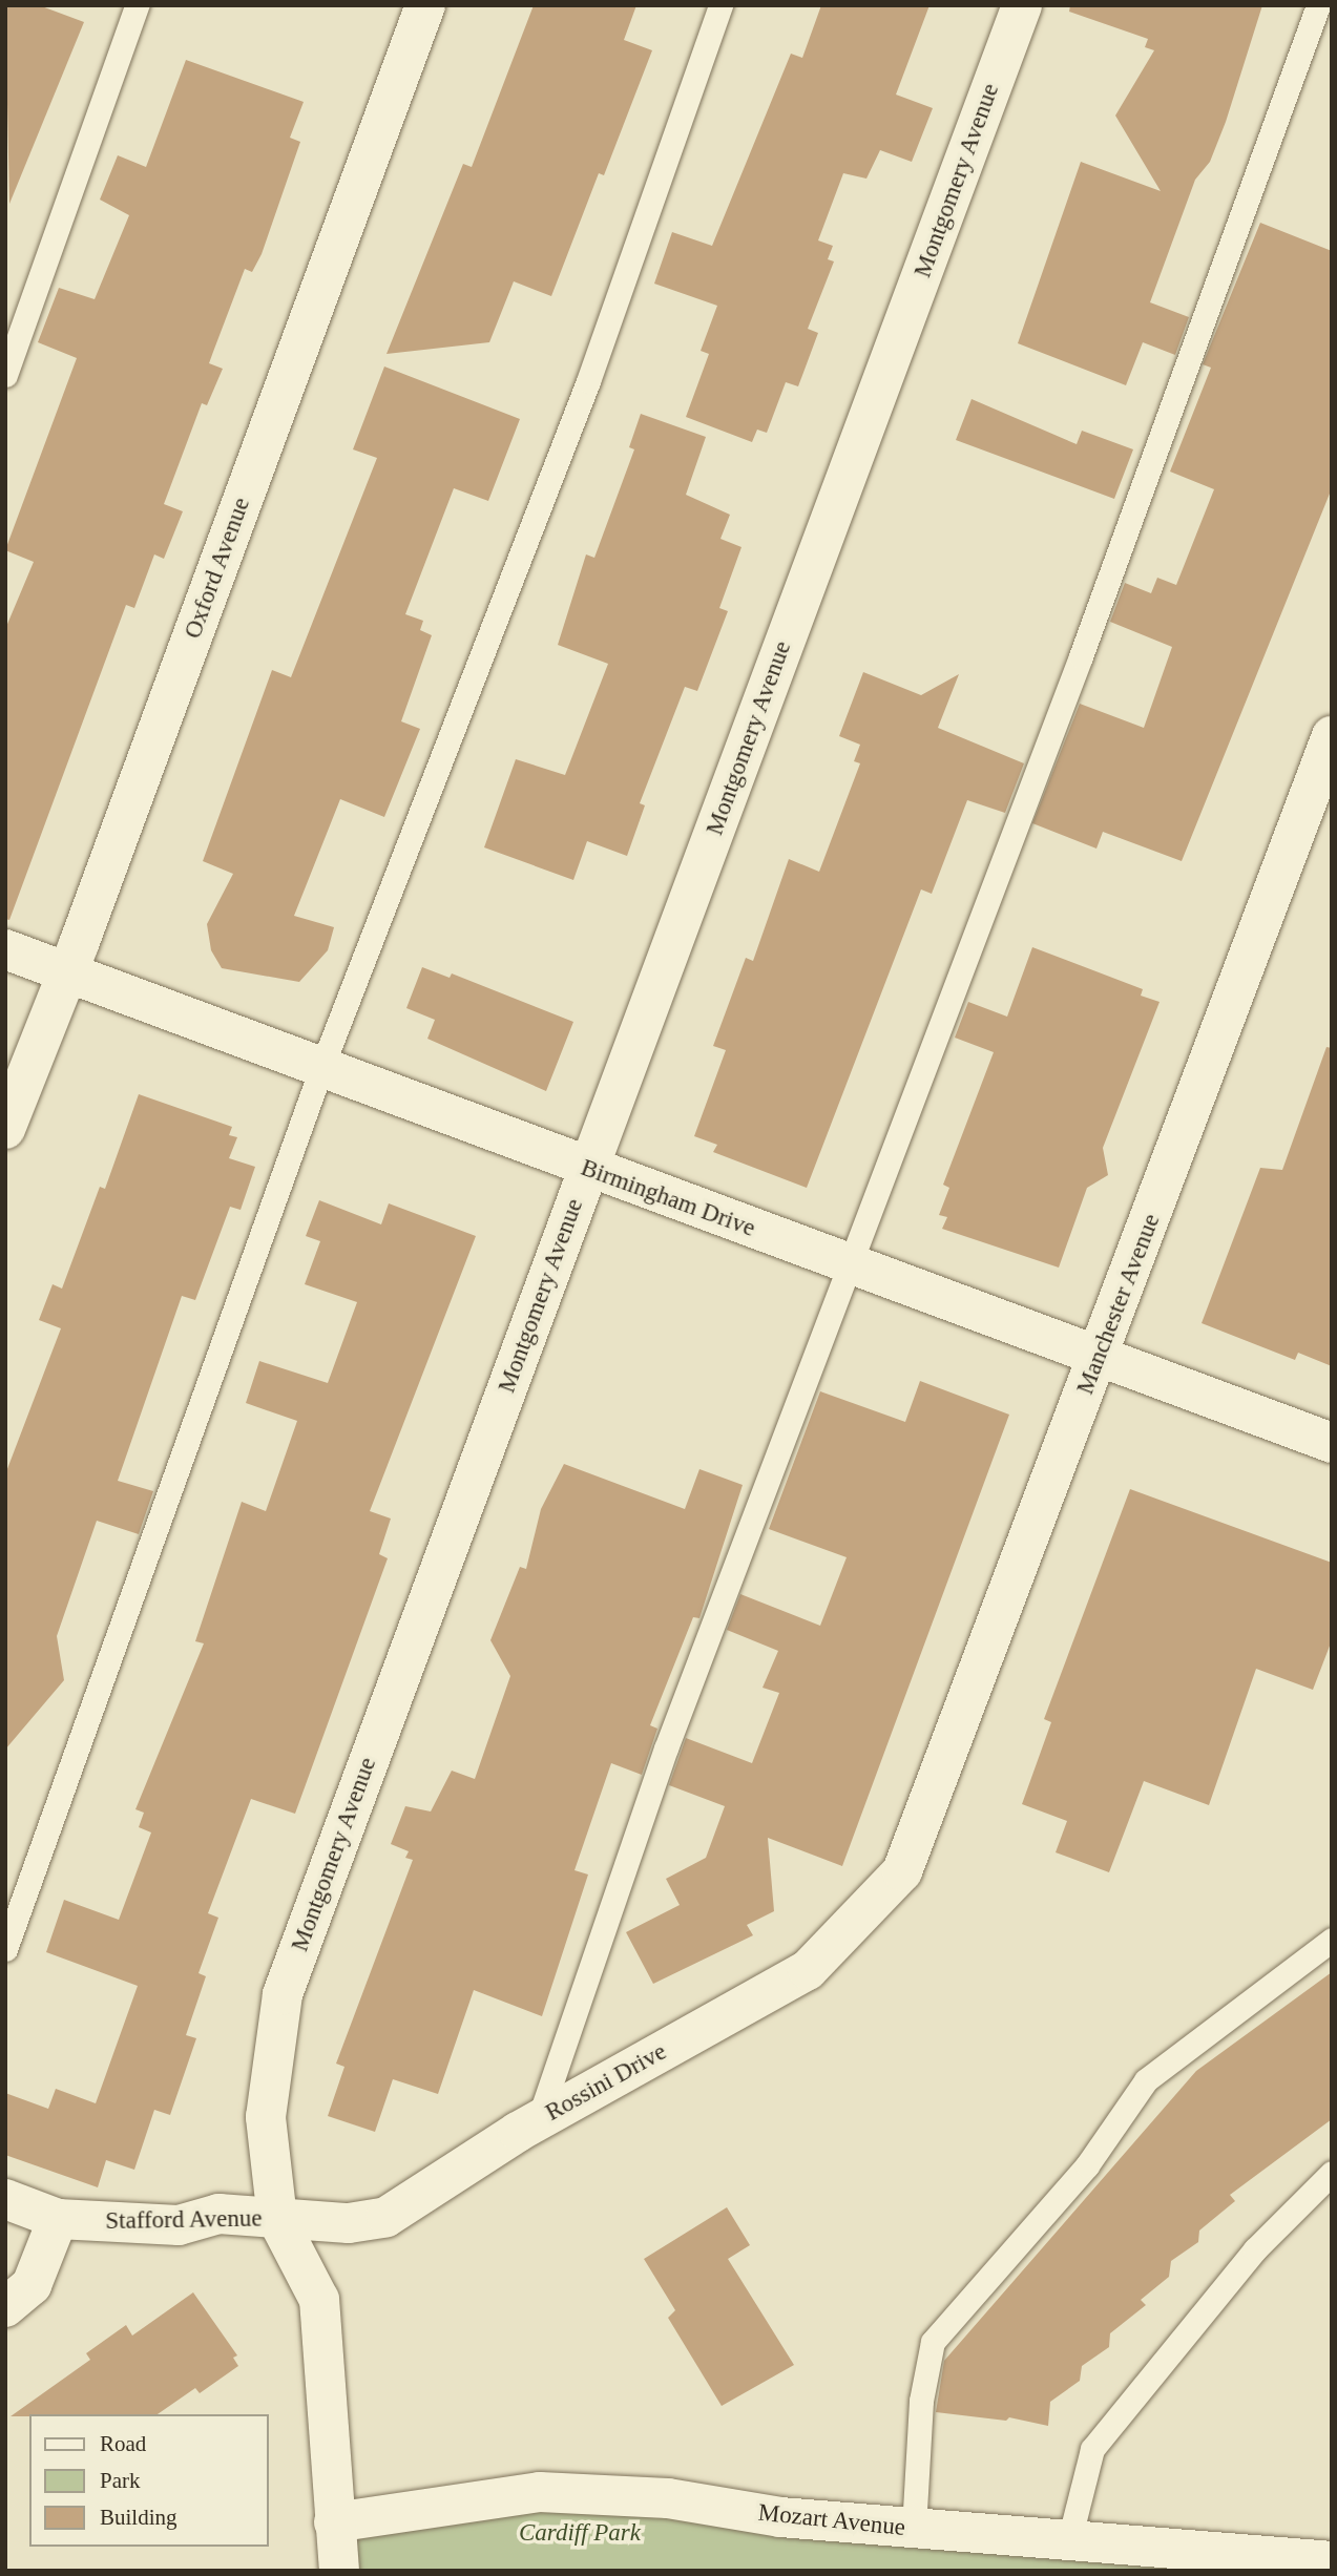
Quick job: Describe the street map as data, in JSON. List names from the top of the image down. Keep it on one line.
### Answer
{"streets":{"street":["Montgomery Avenue","Oxford Avenue","Birmingham Drive","Manchester Avenue","Rossini Drive","Stafford Avenue","Mozart Avenue"]},"crossings":[["Montgomery Avenue","Birmingham Drive"],["Montgomery Avenue","Rossini Drive"],["Montgomery Avenue","Stafford Avenue"],["Montgomery Avenue","Mozart Avenue"],["Oxford Avenue","Birmingham Drive"],["Birmingham Drive","Manchester Avenue"],["Manchester Avenue","Rossini Drive"],["Rossini Drive","Stafford Avenue"]],"parks":["Cardiff Park"],"legend":["Road","Park","Building"]}
